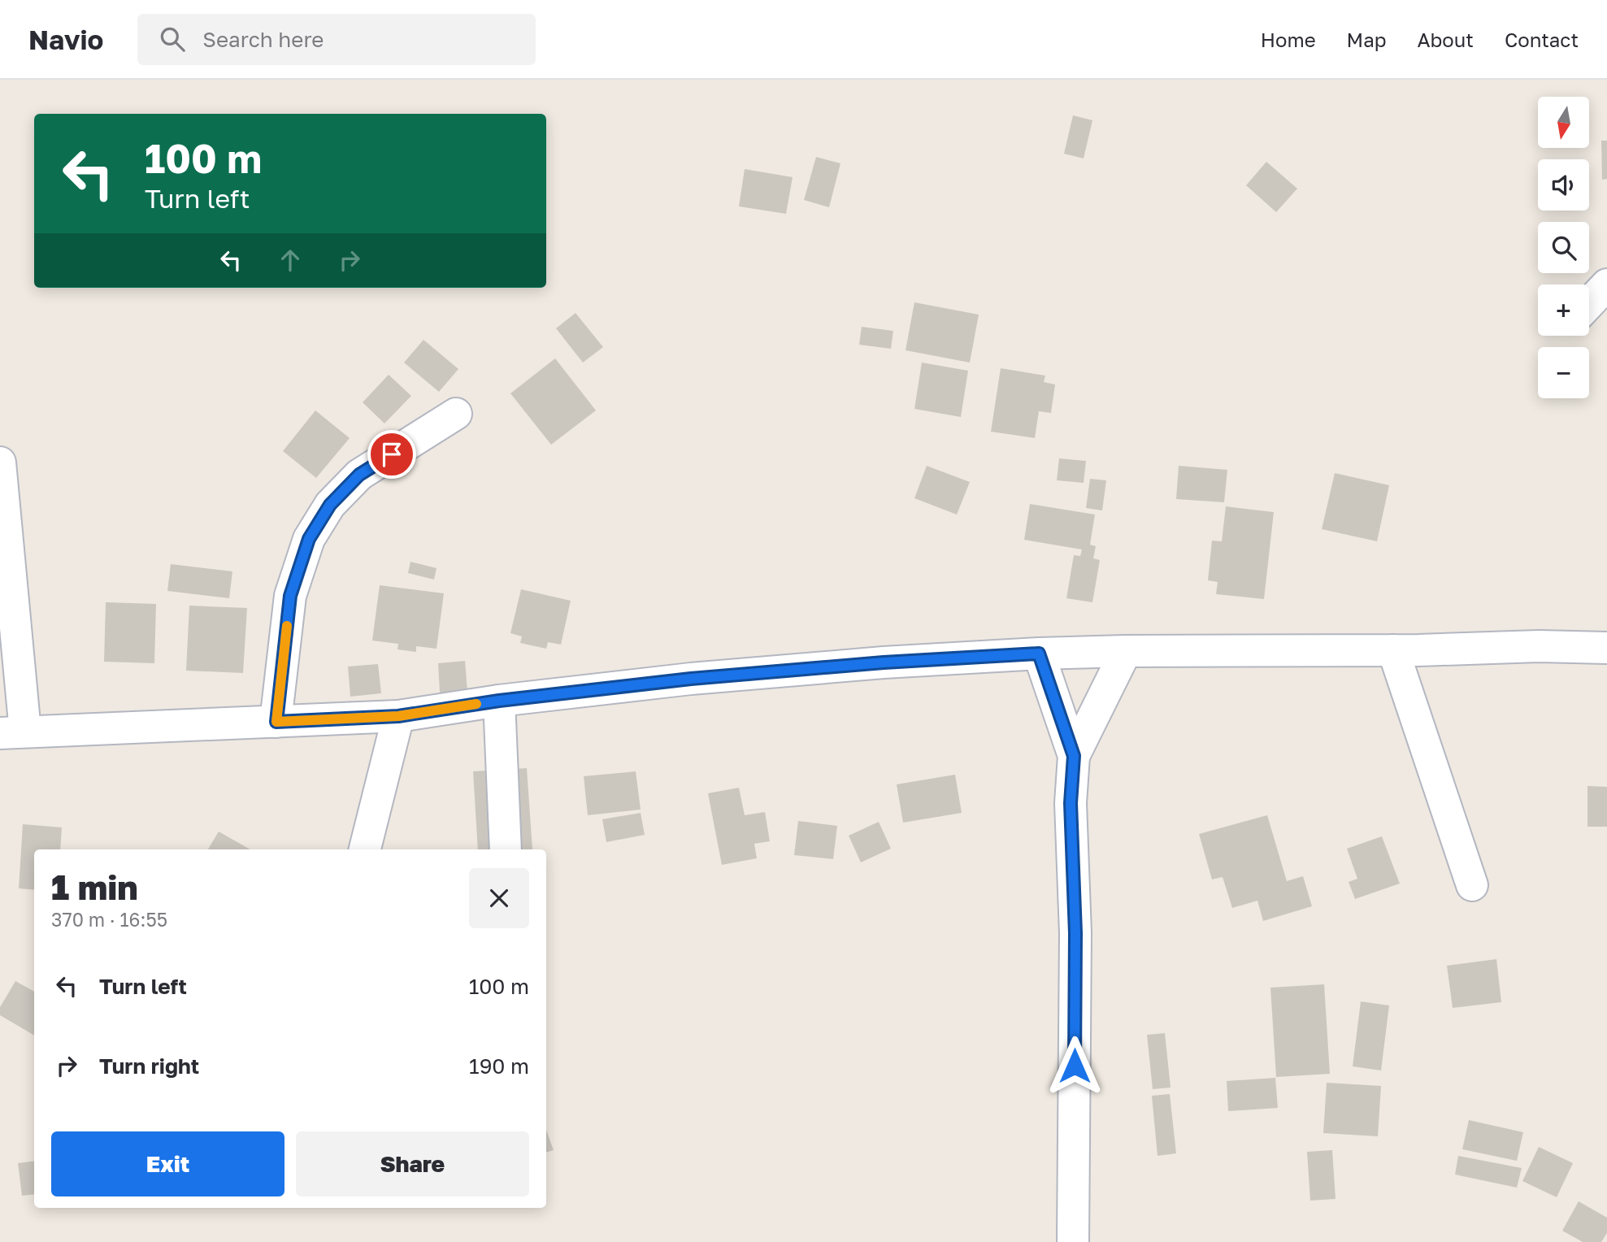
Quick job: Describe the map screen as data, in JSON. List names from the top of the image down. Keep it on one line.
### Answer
{"north":"bottom","page":{"header":"Navio","search":"Search here","nav":["Home","Map","About","Contact"],"map_buttons":["+","−"],"turn":["100 m","Turn left"],"heading":["1 min","370 m · 16:55"],"list":[{"name":"Turn left","value":"100 m"},{"name":"Turn right","value":"190 m"}],"buttons":["Exit","Share"]}}
